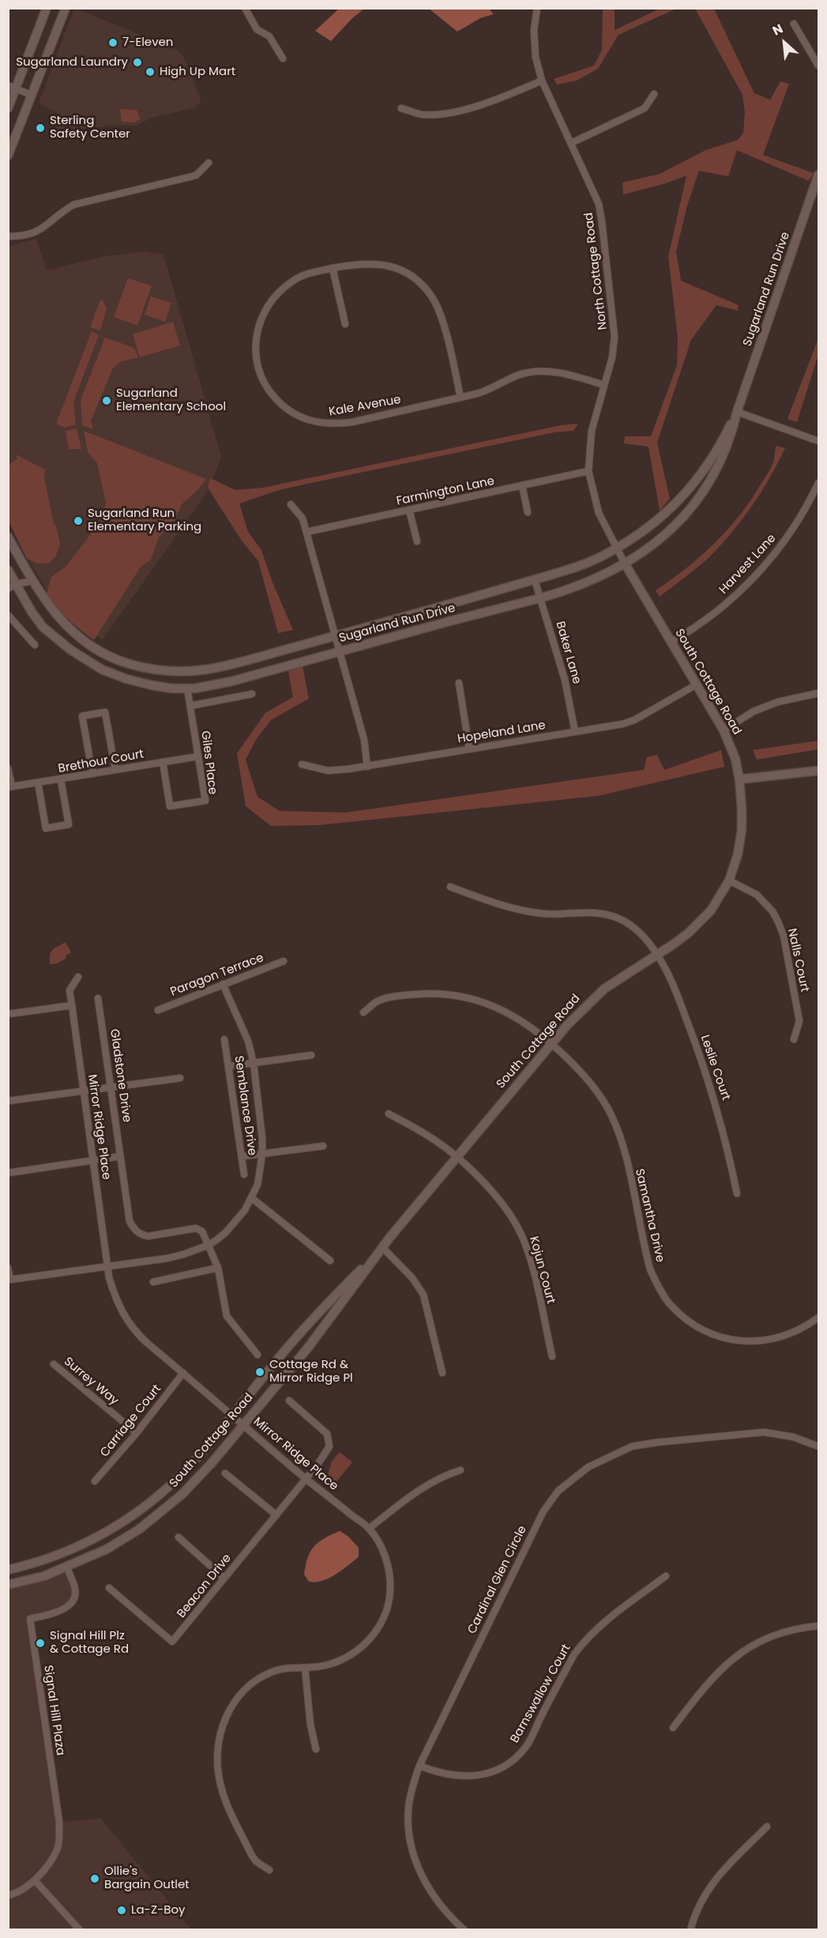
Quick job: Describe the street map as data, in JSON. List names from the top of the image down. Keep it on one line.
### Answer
{"streets":{"street":["North Cottage Road","Sugarland Run Drive","Kale Avenue","Farmington Lane","Harvest Lane","Baker Lane","South Cottage Road","Hopeland Lane","Brethour Court","Giles Place","Nalls Court","Paragon Terrace","Leslie Court","Gladstone Drive","Semblance Drive","Mirror Ridge Place","Samantha Drive","Kojun Court","Surrey Way","Carriage Court","Cardinal Glen Circle","Beacon Drive","Barnswallow Court","Signal Hill Plaza"]},"crossings":[["North Cottage Road","Sugarland Run Drive"],["North Cottage Road","Kale Avenue"],["North Cottage Road","Farmington Lane"],["North Cottage Road","South Cottage Road"],["Sugarland Run Drive","Baker Lane"],["Sugarland Run Drive","South Cottage Road"],["Sugarland Run Drive","Giles Place"],["Harvest Lane","South Cottage Road"],["Baker Lane","Hopeland Lane"],["South Cottage Road","Hopeland Lane"],["South Cottage Road","Nalls Court"],["South Cottage Road","Leslie Court"],["South Cottage Road","Mirror Ridge Place"],["South Cottage Road","Samantha Drive"],["South Cottage Road","Kojun Court"],["South Cottage Road","Signal Hill Plaza"],["Brethour Court","Giles Place"],["Mirror Ridge Place","Carriage Court"],["Mirror Ridge Place","Beacon Drive"],["Surrey Way","Carriage Court"],["Cardinal Glen Circle","Barnswallow Court"]],"places":["7-Eleven","Sugarland Laundry","High Up Mart","Sterling Safety Center","Sugarland Elementary School","Sugarland Run Elementary Parking","Cottage Rd & Mirror Ridge Pl","Signal Hill Plz & Cottage Rd","Ollie's Bargain Outlet","La-Z-Boy"],"north":"top left"}
